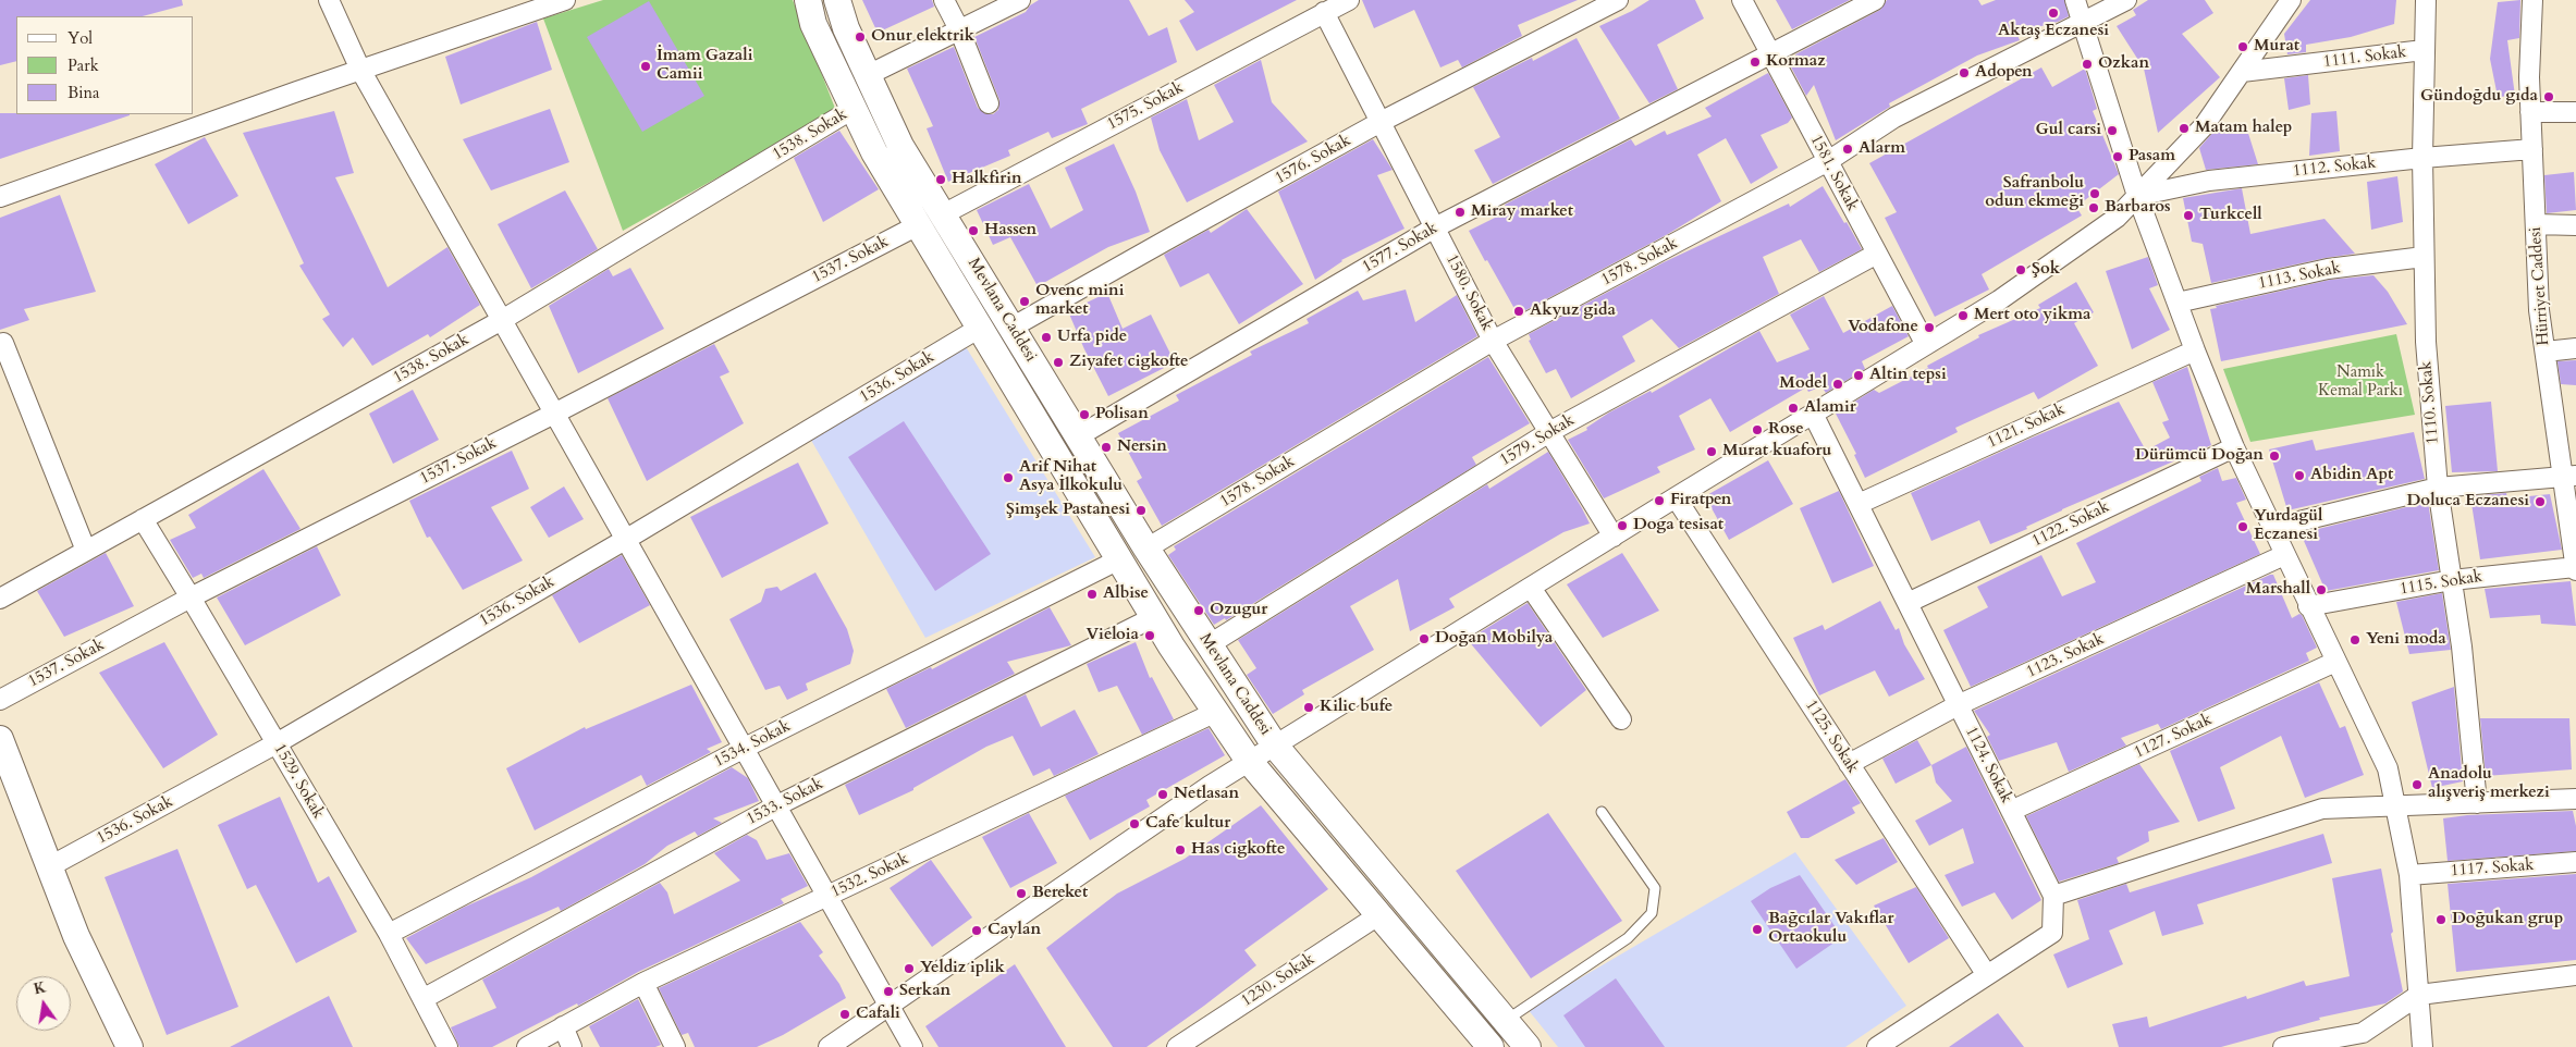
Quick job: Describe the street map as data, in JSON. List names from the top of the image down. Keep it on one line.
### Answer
{"streets":{"main road":["Mevlana Caddesi"],"street":["1111. Sokak","1575. Sokak","1538. Sokak","1576. Sokak","1112. Sokak","1581. Sokak","1577. Sokak","1537. Sokak","1578. Sokak","1113. Sokak","Hürriyet Caddesi","1580. Sokak","1536. Sokak","1110. Sokak","1121. Sokak","1579. Sokak","1122. Sokak","1115. Sokak","1123. Sokak","1125. Sokak","1127. Sokak","1534. Sokak","1124. Sokak","1529. Sokak","1533. Sokak","1117. Sokak","1532. Sokak","1230. Sokak"]},"crossings":[["1111. Sokak","1110. Sokak"],["1575. Sokak","1580. Sokak"],["1575. Sokak","Mevlana Caddesi"],["1538. Sokak","Mevlana Caddesi"],["1538. Sokak","1529. Sokak"],["1576. Sokak","1580. Sokak"],["1576. Sokak","Mevlana Caddesi"],["1112. Sokak","Hürriyet Caddesi"],["1112. Sokak","1110. Sokak"],["1581. Sokak","1577. Sokak"],["1581. Sokak","1578. Sokak"],["1581. Sokak","1579. Sokak"],["1577. Sokak","1580. Sokak"],["1577. Sokak","Mevlana Caddesi"],["1537. Sokak","Mevlana Caddesi"],["1537. Sokak","1529. Sokak"],["1578. Sokak","1580. Sokak"],["1578. Sokak","Mevlana Caddesi"],["1113. Sokak","1110. Sokak"],["Hürriyet Caddesi","1115. Sokak"],["1580. Sokak","1579. Sokak"],["Mevlana Caddesi","1536. Sokak"],["Mevlana Caddesi","1579. Sokak"],["Mevlana Caddesi","1534. Sokak"],["Mevlana Caddesi","1533. Sokak"],["Mevlana Caddesi","1532. Sokak"],["Mevlana Caddesi","1230. Sokak"],["1536. Sokak","1529. Sokak"],["1110. Sokak","1115. Sokak"],["1121. Sokak","1124. Sokak"],["1122. Sokak","1124. Sokak"],["1123. Sokak","1125. Sokak"],["1123. Sokak","1124. Sokak"],["1125. Sokak","1124. Sokak"],["1127. Sokak","1124. Sokak"],["1534. Sokak","1529. Sokak"],["1529. Sokak","1533. Sokak"]],"parks":["Namık Kemal Parkı"],"places":["Aktaş Eczanesi","Onur elektrik","Murat","Kormaz","Ozkan","İmam Gazali Camii","Adopen","Gündoğdu gıda","Matam halep","Gul carsi","Alarm","Pasam","Halkfirin","Safranbolu odun ekmeği","Barbaros","Miray market","Turkcell","Hassen","Şok","Ovenc mini market","Akyuz gida","Mert oto yikma","Vodafone","Urfa pide","Ziyafet cigkofte","Altin tepsi","Model","Alamir","Polisan","Rose","Nersin","Murat kuaforu","Dürümcü Doğan","Abidin Apt","Arif Nihat Asya İlkokulu","Firatpen","Doluca Eczanesi","Şimşek Pastanesi","Doga tesisat","Yurdagül Eczanesi","Marshall","Albise","Ozugur","Vieloia","Doğan Mobilya","Yeni moda","Kilic bufe","Anadolu alışveriş merkezi","Netlasan","Cafe kultur","Has cigkofte","Bereket","Doğukan grup","Bağcılar Vakıflar Ortaokulu","Caylan","Yeldiz iplik","Serkan","Cafali"],"legend":["Yol","Park","Bina"],"north":"top"}
